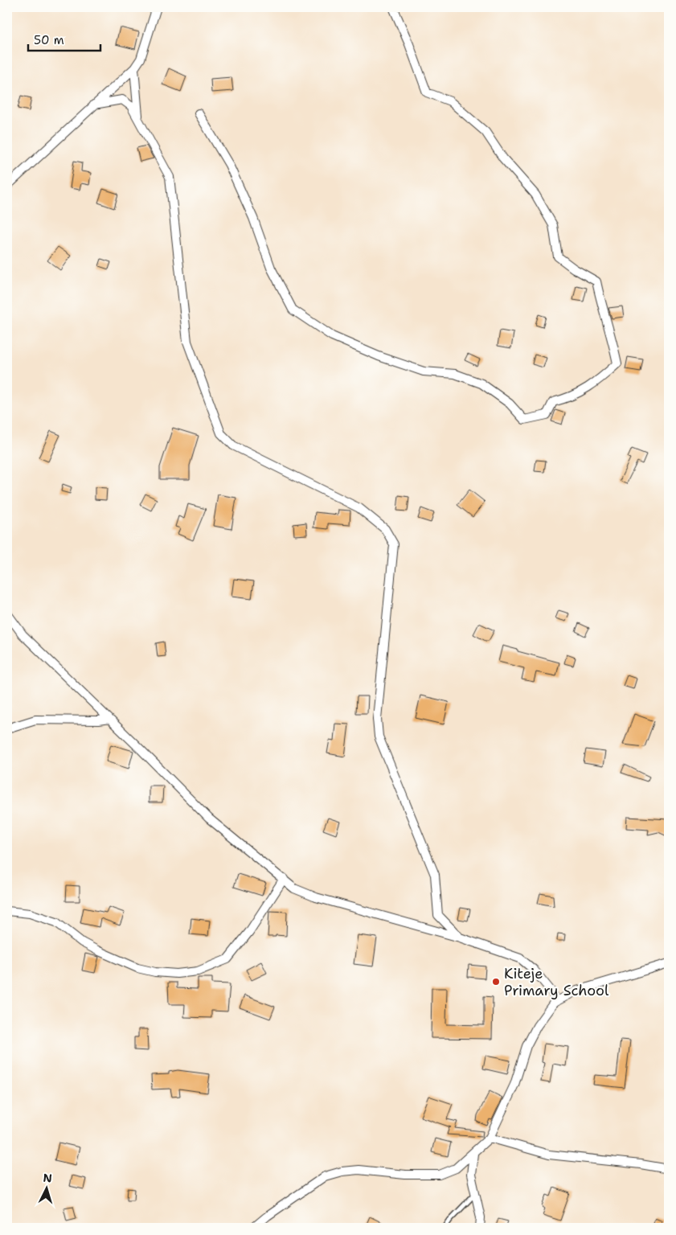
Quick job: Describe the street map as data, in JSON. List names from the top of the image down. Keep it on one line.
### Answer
{"places":["Kiteje Primary School"],"scale_bar":"50 m","north":"top"}
